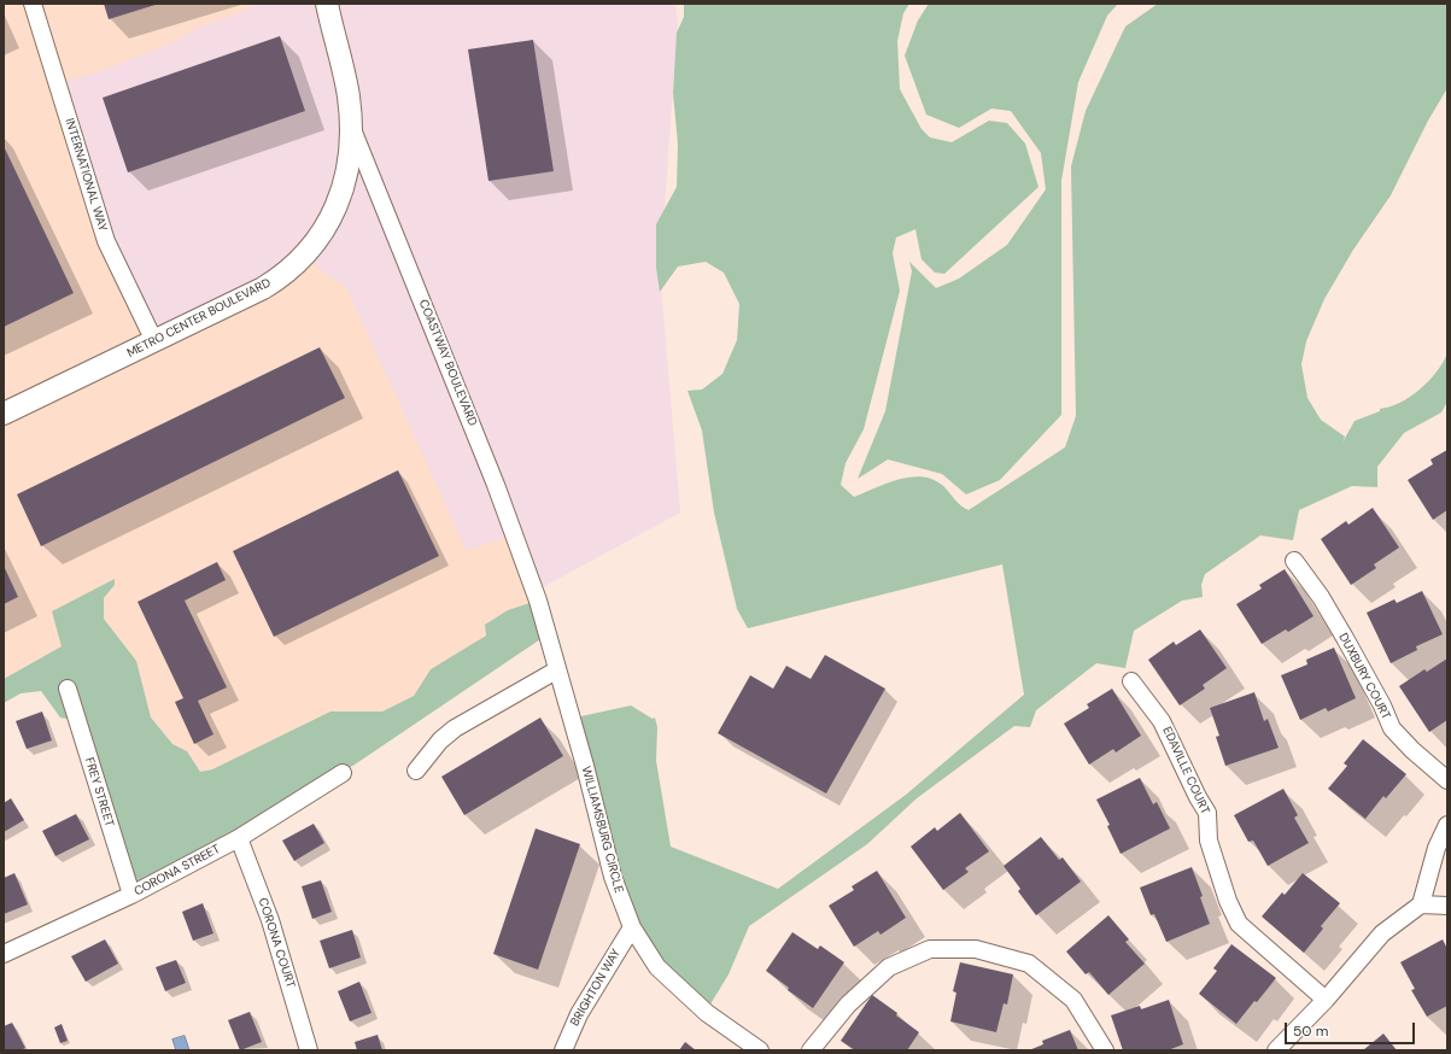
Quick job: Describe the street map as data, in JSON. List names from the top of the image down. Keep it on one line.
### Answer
{"streets":{"street":["INTERNATIONAL WAY","METRO CENTER BOULEVARD","COASTWAY BOULEVARD","DUXBURY COURT","EDAVILLE COURT","FREY STREET","WILLIAMSBURG CIRCLE","CORONA STREET","CORONA COURT","BRIGHTON WAY"]},"crossings":[["INTERNATIONAL WAY","METRO CENTER BOULEVARD"],["METRO CENTER BOULEVARD","COASTWAY BOULEVARD"],["COASTWAY BOULEVARD","WILLIAMSBURG CIRCLE"],["FREY STREET","CORONA STREET"],["WILLIAMSBURG CIRCLE","BRIGHTON WAY"],["CORONA STREET","CORONA COURT"]],"scale_bar":"50 m"}
